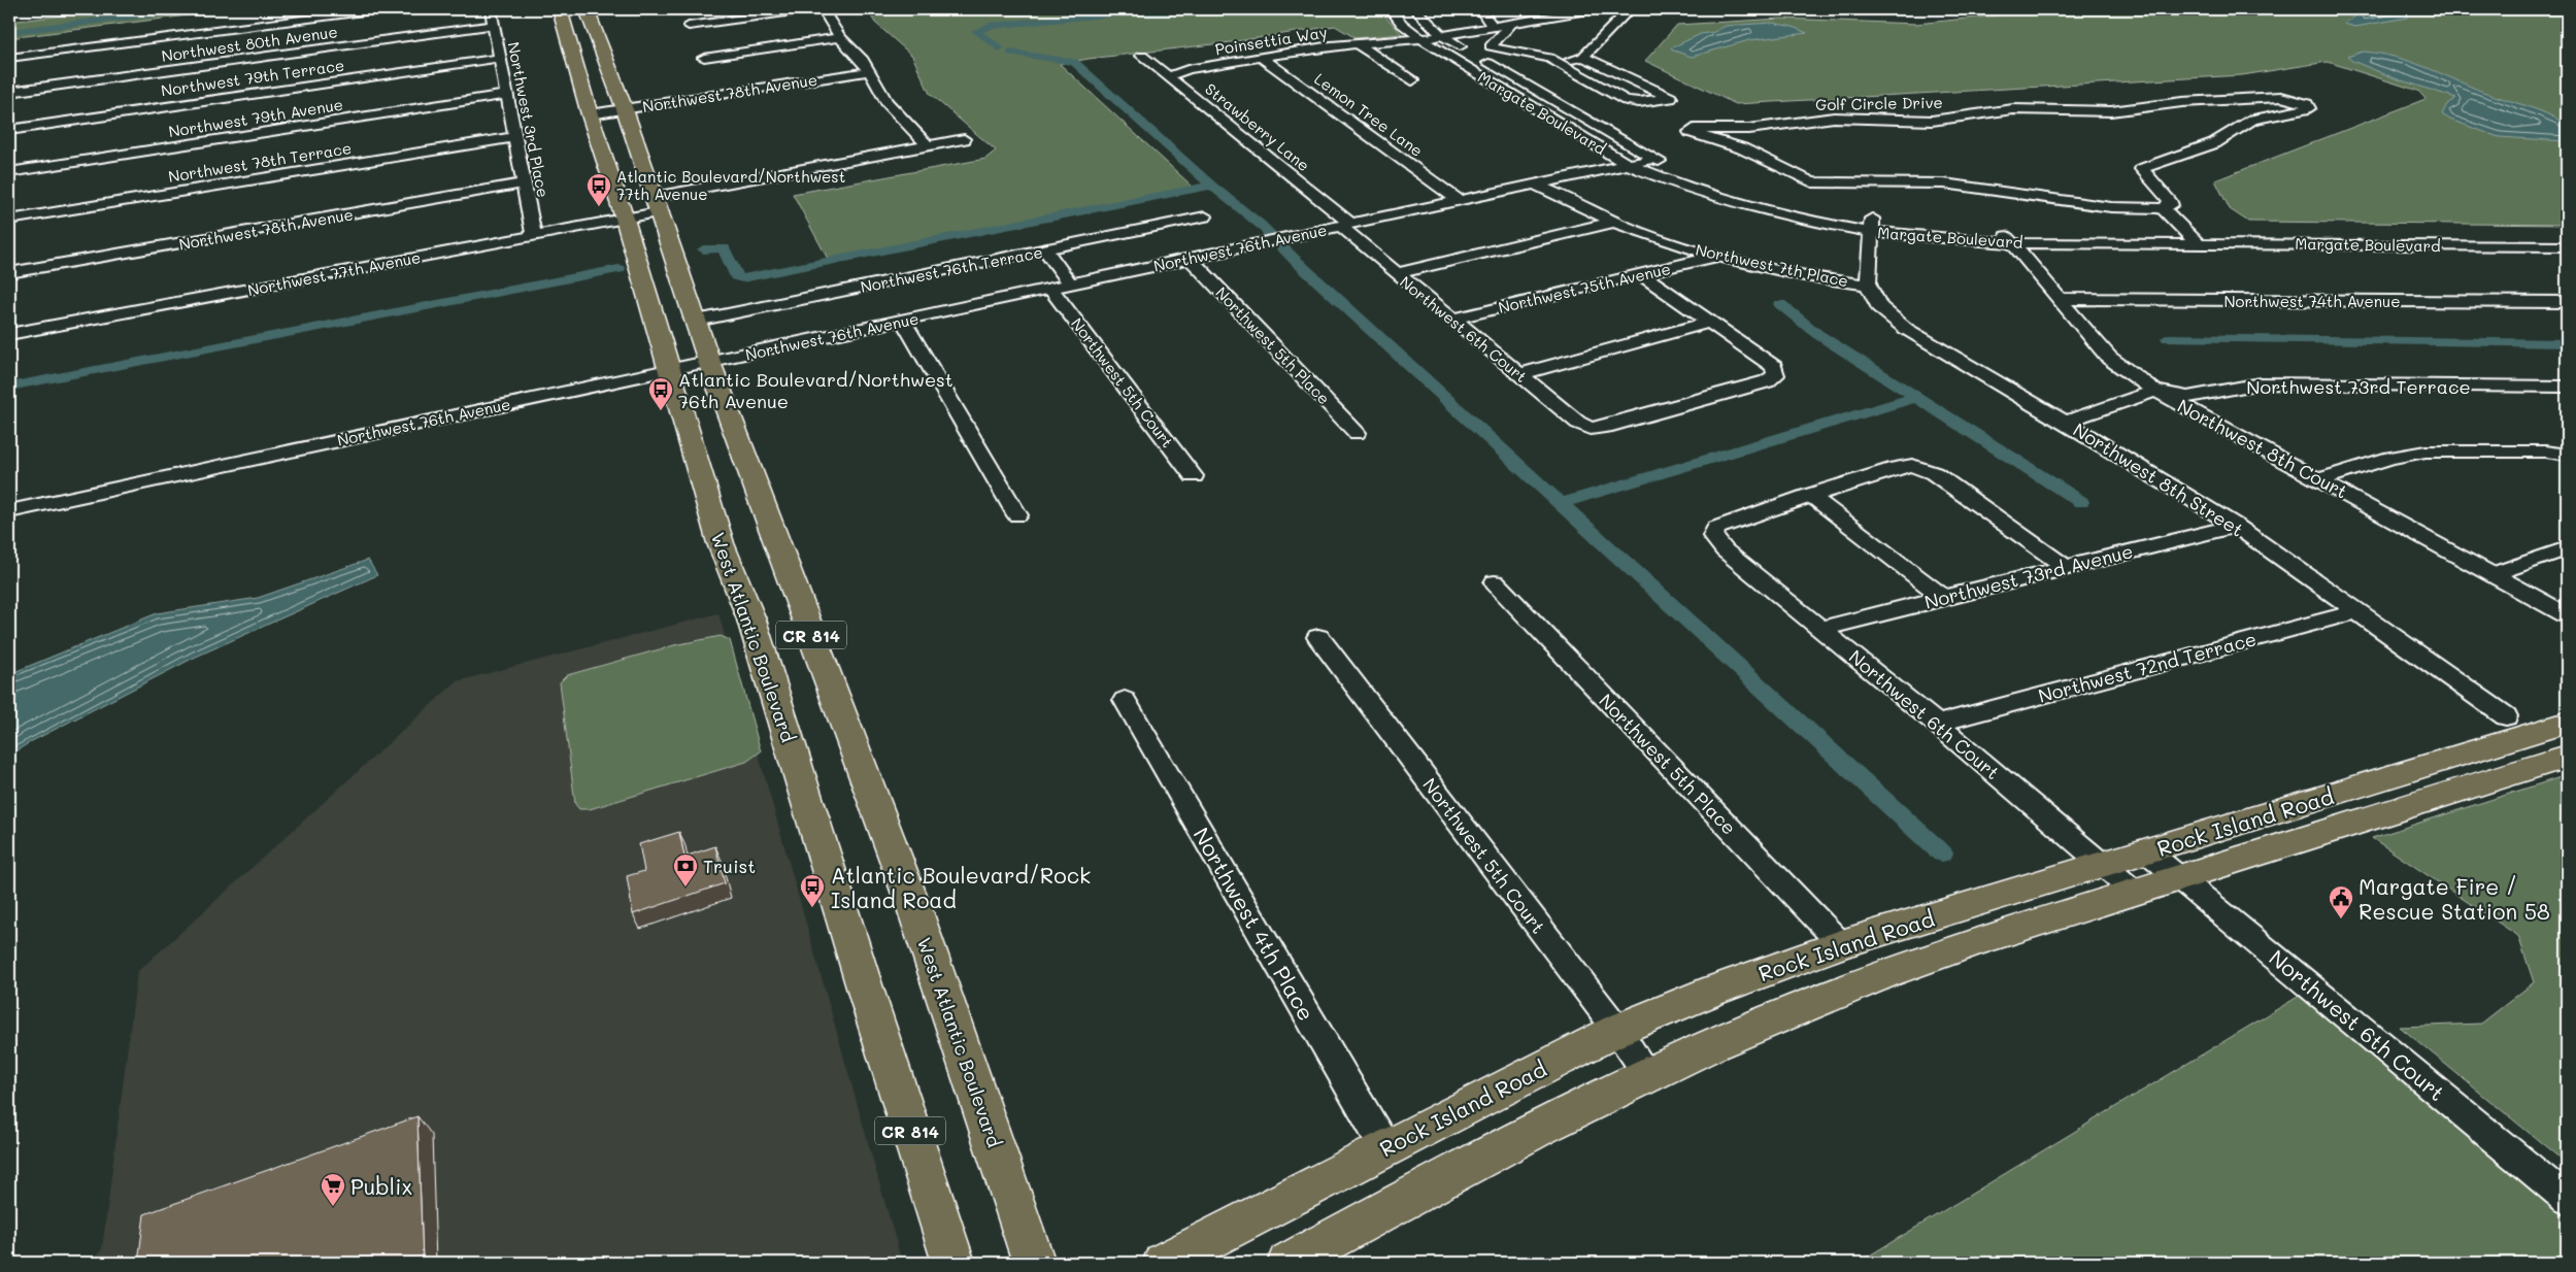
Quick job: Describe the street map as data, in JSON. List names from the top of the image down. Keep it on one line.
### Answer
{"streets":{"main road":["CR 814","West Atlantic Boulevard","Rock Island Road"],"street":["Poinsettia Way","Northwest 80th Avenue","Northwest 79th Terrace","Northwest 78th Avenue","Golf Circle Drive","Margate Boulevard","Lemon Tree Lane","Northwest 79th Avenue","Northwest 3rd Place","Strawberry Lane","Northwest 78th Terrace","Northwest 76th Avenue","Northwest 7th Place","Northwest 76th Terrace","Northwest 77th Avenue","Northwest 75th Avenue","Northwest 74th Avenue","Northwest 6th Court","Northwest 5th Place","Northwest 5th Court","Northwest 73rd Terrace","Northwest 8th Court","Northwest 8th Street","Northwest 73rd Avenue","Northwest 72nd Terrace","Northwest 4th Place"]},"crossings":[["Poinsettia Way","Margate Boulevard"],["Poinsettia Way","Lemon Tree Lane"],["Poinsettia Way","Strawberry Lane"],["Northwest 80th Avenue","Northwest 3rd Place"],["Northwest 79th Terrace","Northwest 3rd Place"],["Northwest 78th Avenue","Northwest 3rd Place"],["Northwest 78th Avenue","West Atlantic Boulevard"],["Margate Boulevard","Northwest 76th Avenue"],["Margate Boulevard","Northwest 8th Court"],["Lemon Tree Lane","Northwest 76th Avenue"],["Northwest 79th Avenue","Northwest 3rd Place"],["Northwest 3rd Place","Northwest 78th Terrace"],["Northwest 3rd Place","Northwest 77th Avenue"],["Strawberry Lane","Northwest 76th Avenue"],["Strawberry Lane","Northwest 6th Court"],["Northwest 76th Avenue","Northwest 7th Place"],["Northwest 76th Avenue","Northwest 6th Court"],["Northwest 76th Avenue","Northwest 5th Place"],["Northwest 76th Avenue","Northwest 5th Court"],["Northwest 76th Avenue","West Atlantic Boulevard"],["Northwest 7th Place","Northwest 75th Avenue"],["Northwest 7th Place","Northwest 8th Street"],["Northwest 76th Terrace","West Atlantic Boulevard"],["Northwest 77th Avenue","West Atlantic Boulevard"],["Northwest 75th Avenue","Northwest 6th Court"],["Northwest 74th Avenue","Northwest 8th Court"],["Northwest 6th Court","Northwest 73rd Avenue"],["Northwest 6th Court","Northwest 72nd Terrace"],["Northwest 6th Court","Rock Island Road"],["Northwest 5th Place","Rock Island Road"],["Northwest 5th Court","Rock Island Road"],["Northwest 73rd Terrace","Northwest 8th Court"],["Northwest 73rd Terrace","Northwest 8th Street"],["Northwest 8th Street","Northwest 73rd Avenue"],["Northwest 8th Street","Northwest 72nd Terrace"],["Rock Island Road","Northwest 4th Place"]],"places":{"bus stop":["Atlantic Boulevard/Northwest 77th Avenue","Atlantic Boulevard/Northwest 76th Avenue","Atlantic Boulevard/Rock Island Road"],"bank":["Truist"],"public building":["Margate Fire / Rescue Station 58"],"supermarket":["Publix"]}}
